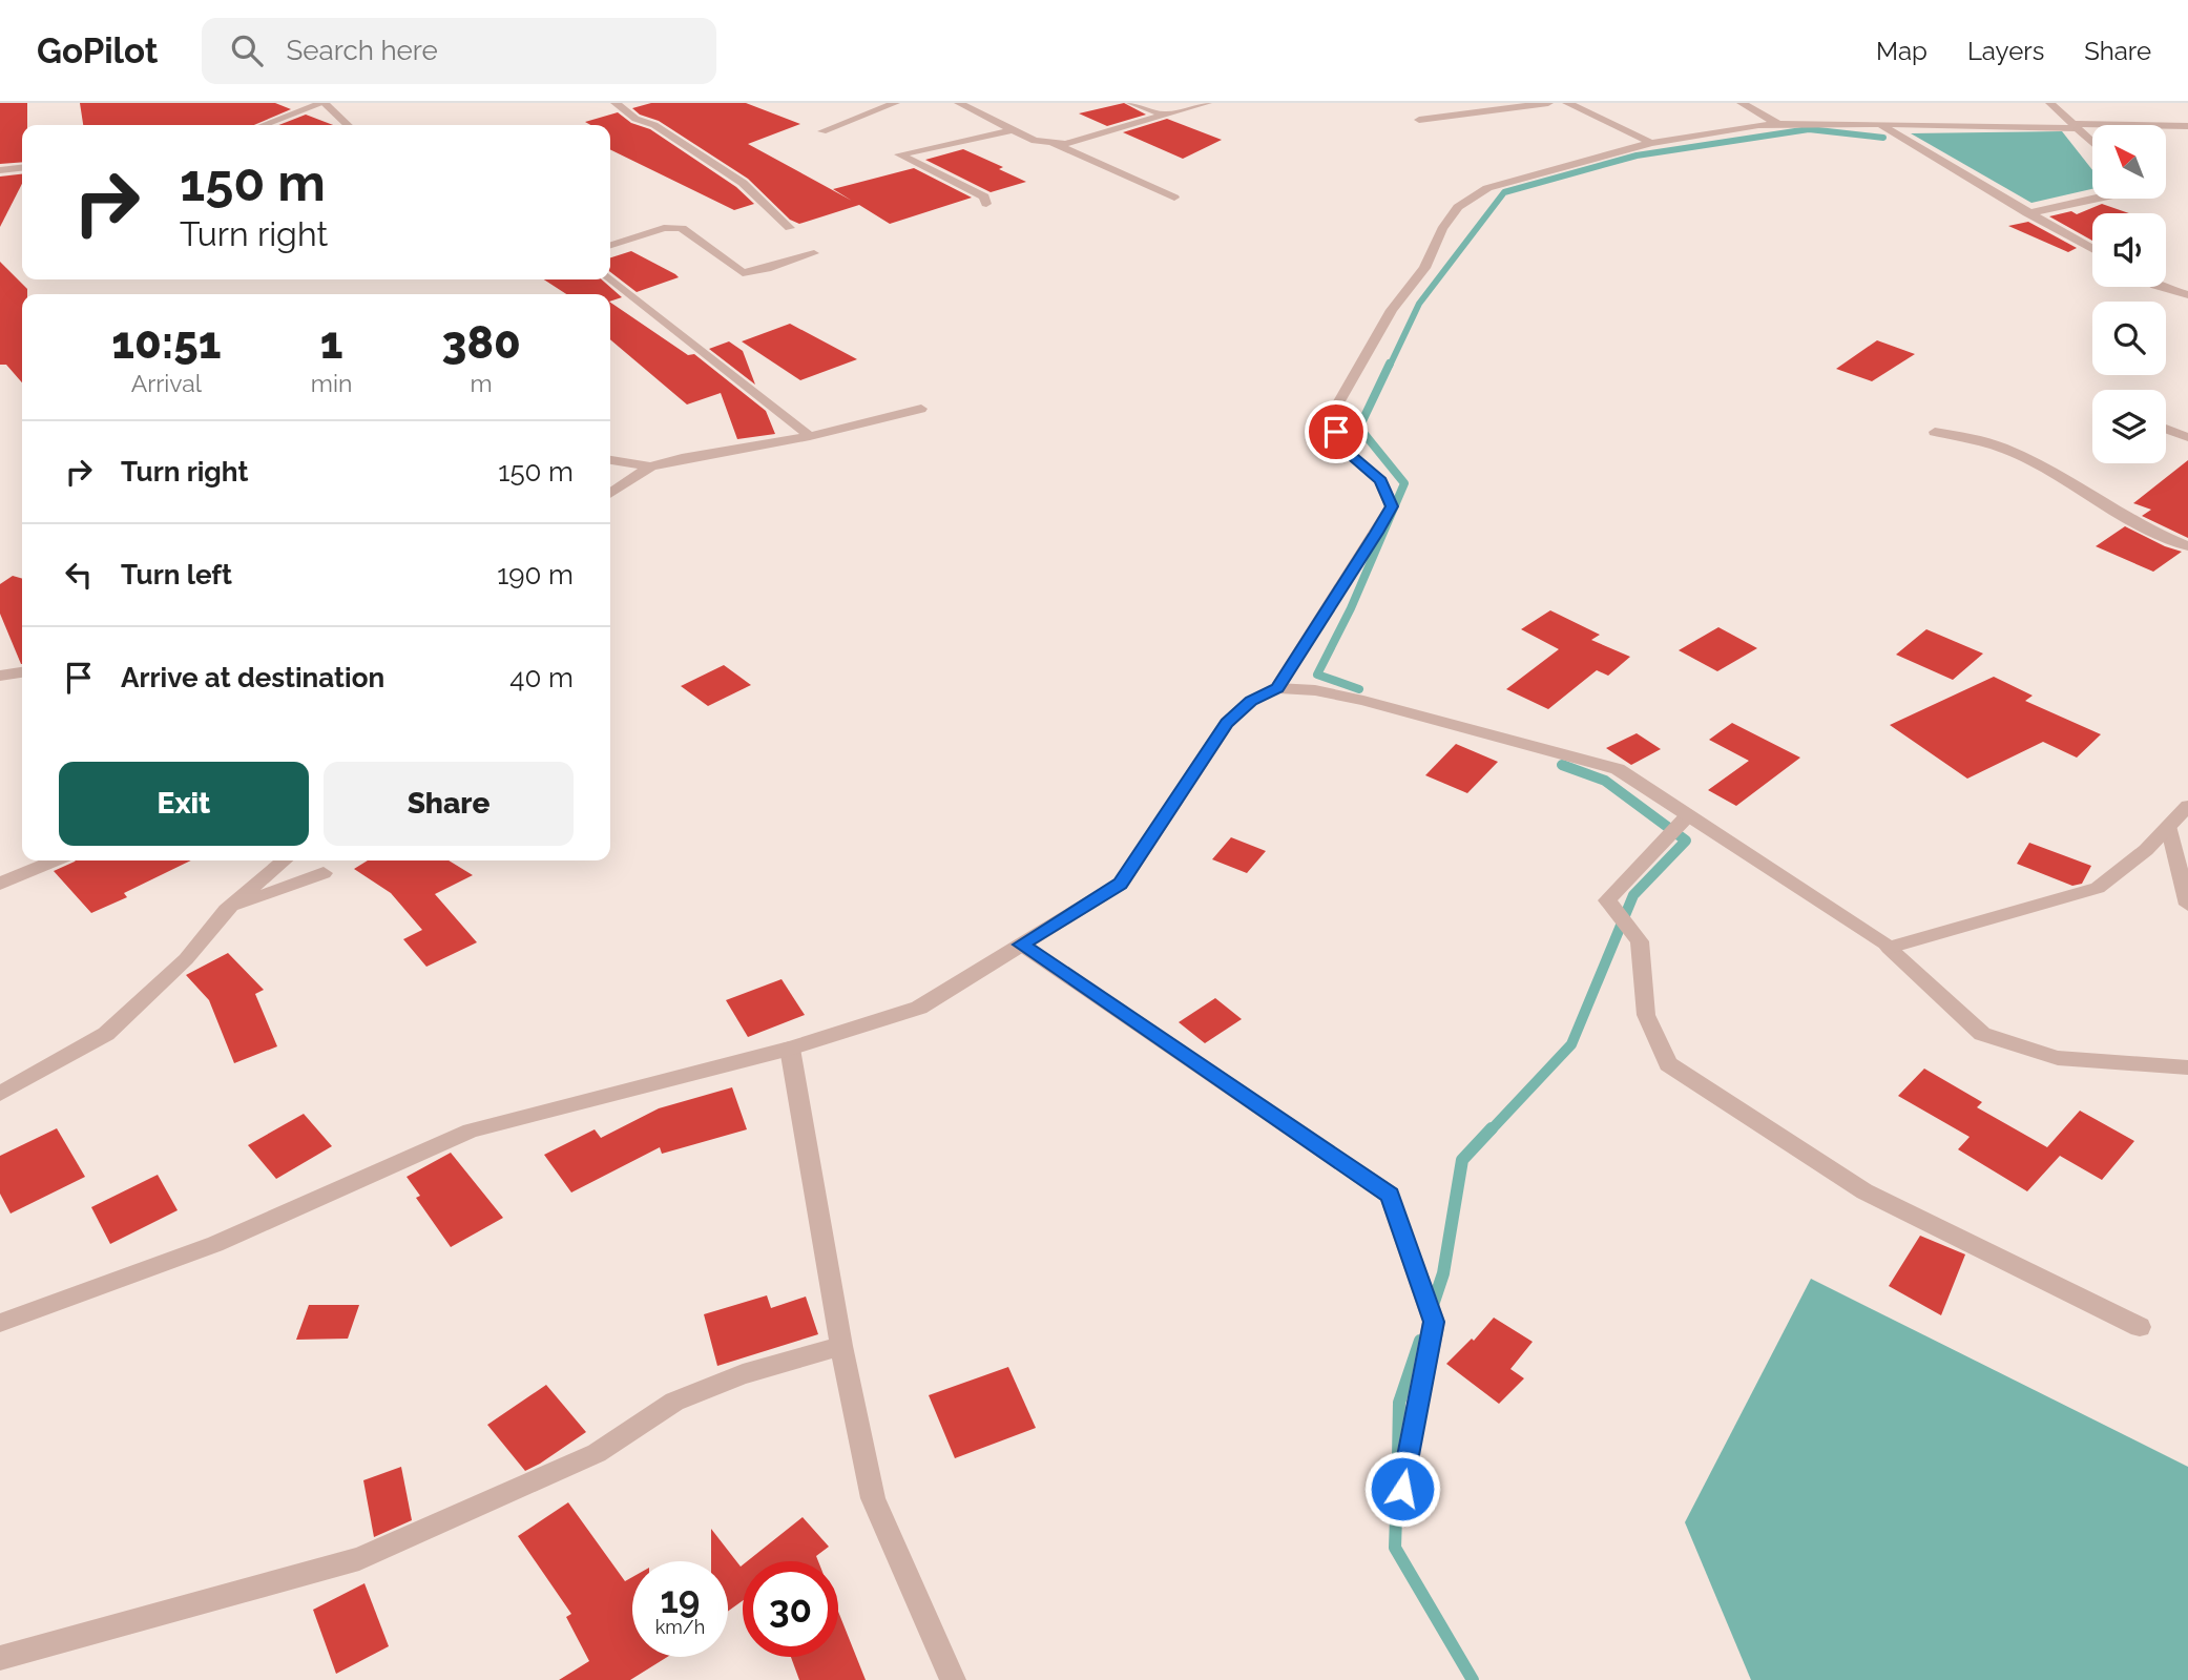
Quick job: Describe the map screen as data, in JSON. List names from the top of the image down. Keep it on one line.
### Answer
{"north":"top left","page":{"header":"GoPilot","search":"Search here","nav":["Map","Layers","Share"],"turn":["150 m","Turn right"],"eta":["10:51","Arrival","1","min","380","m"],"list":[{"name":"Turn right","value":"150 m"},{"name":"Turn left","value":"190 m"},{"name":"Arrive at destination","value":"40 m"}],"buttons":["Exit","Share"],"speed":"19 km/h","limit":"30"}}
